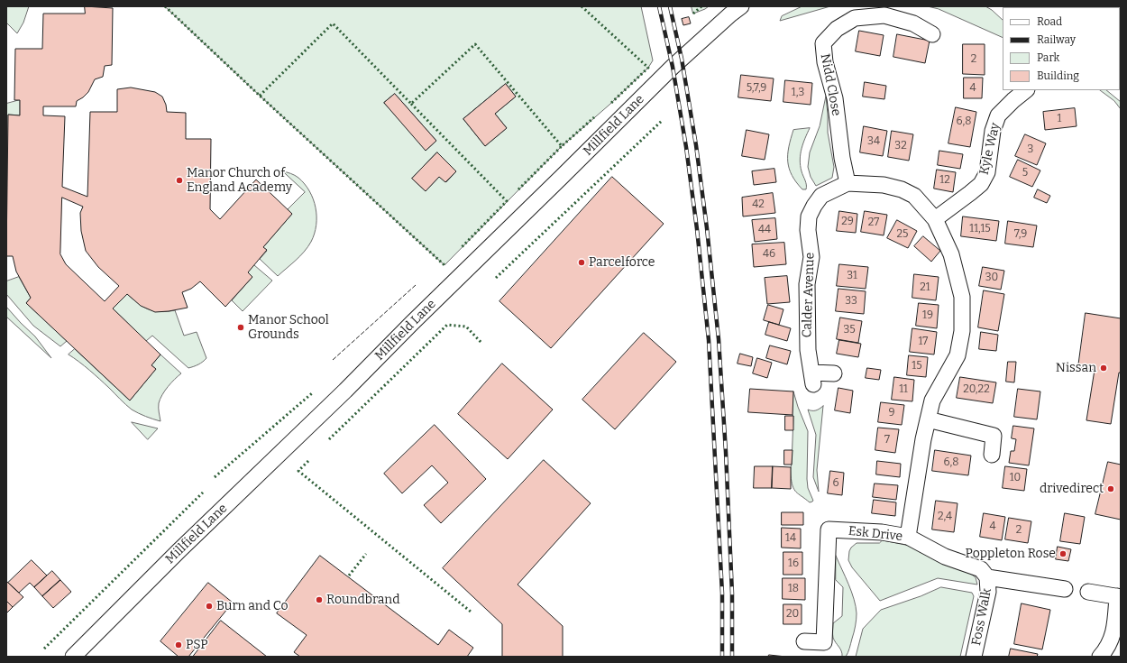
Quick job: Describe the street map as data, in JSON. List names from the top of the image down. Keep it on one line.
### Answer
{"streets":{"street":["Nidd Close","Millfield Lane","Kyle Way","Calder Avenue","Esk Drive","Foss Walk"]},"crossings":[["Nidd Close","Calder Avenue"],["Kyle Way","Calder Avenue"],["Calder Avenue","Esk Drive"],["Esk Drive","Foss Walk"]],"places":["Manor Church of England Academy","Parcelforce","Manor School Grounds","Nissan","drivedirect","Poppleton Rose","Roundbrand","Burn and Co","PSP"],"house_numbers":["2","5,7,9","4","1,3","1","6,8","34","32","3","5","12","42","29","27","11,15","44","25","7,9","46","31","30","21","33","19","35","17","15","11","20,22","9","7","6,8","10","6","2,4","4","2","14","16","18","20"],"legend":["Road","Railway","Park","Building"]}
